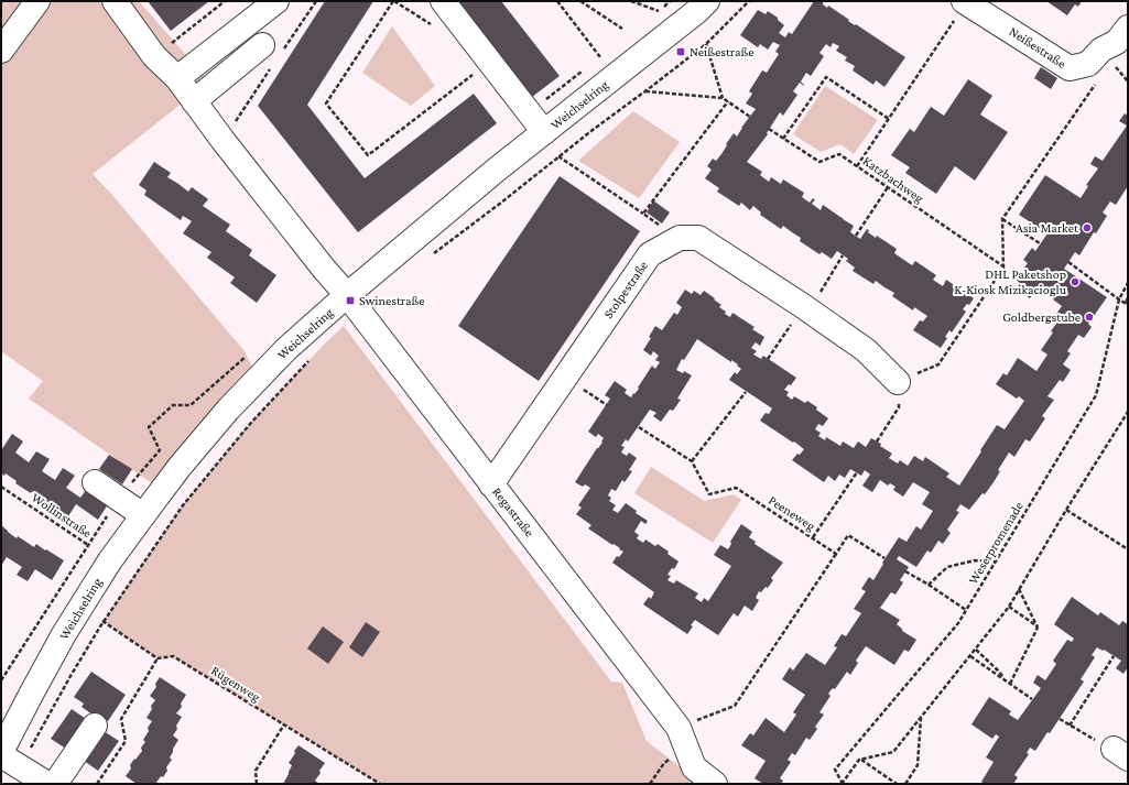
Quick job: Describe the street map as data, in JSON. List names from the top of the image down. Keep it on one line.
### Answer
{"streets":{"street":["Neißestraße","Weichselring","Stolpestraße","Regastraße"],"path":["Katzbachweg","Peeneweg","Wollinstraße","Weserpromenade","Rügenweg"]},"crossings":[["Weichselring","Regastraße"],["Weichselring","Wollinstraße"],["Stolpestraße","Regastraße"]],"places":{"transit":["Neißestraße","Swinestraße"],"other":["Asia Market","DHL Paketshop K-Kiosk Mizikacioglu","Goldbergstube"]}}
